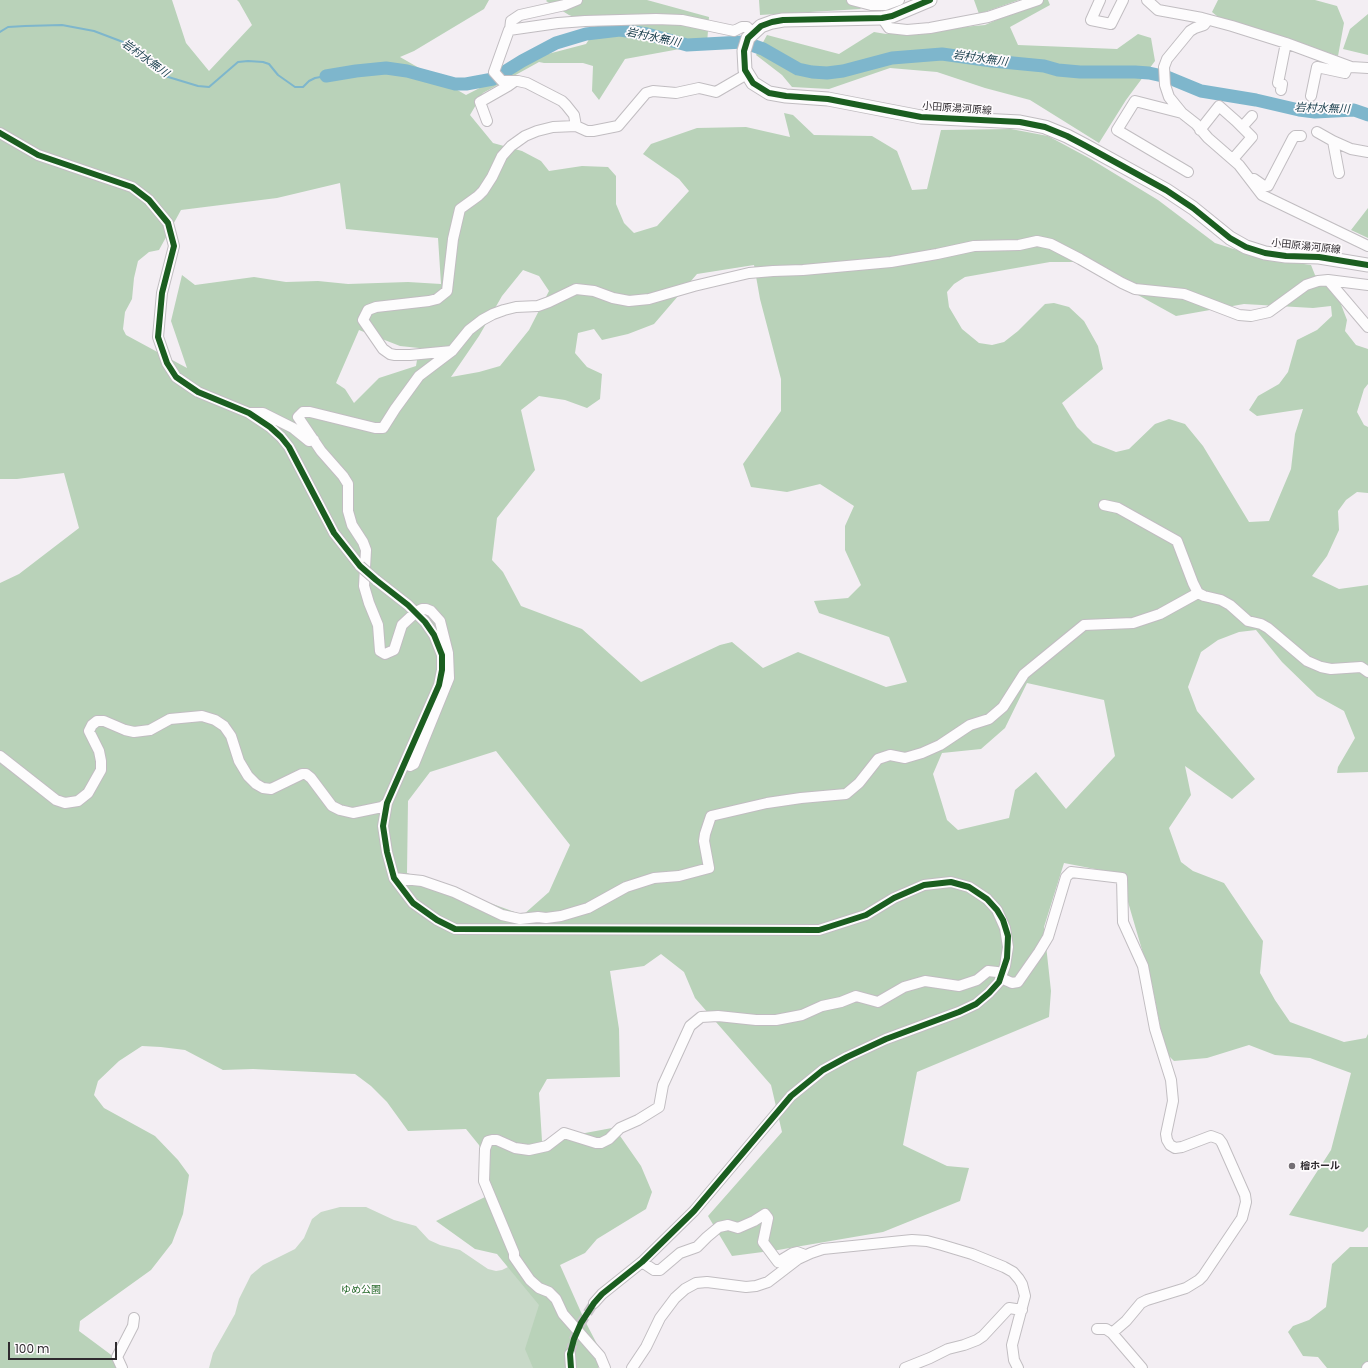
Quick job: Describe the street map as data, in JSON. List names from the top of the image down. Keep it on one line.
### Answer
{"streets":{"main road":["小田原湯河原線"]},"water":["岩村水無川"],"parks":["ゆめ公園"],"places":["檜ホール"],"scale_bar":"100 m"}
